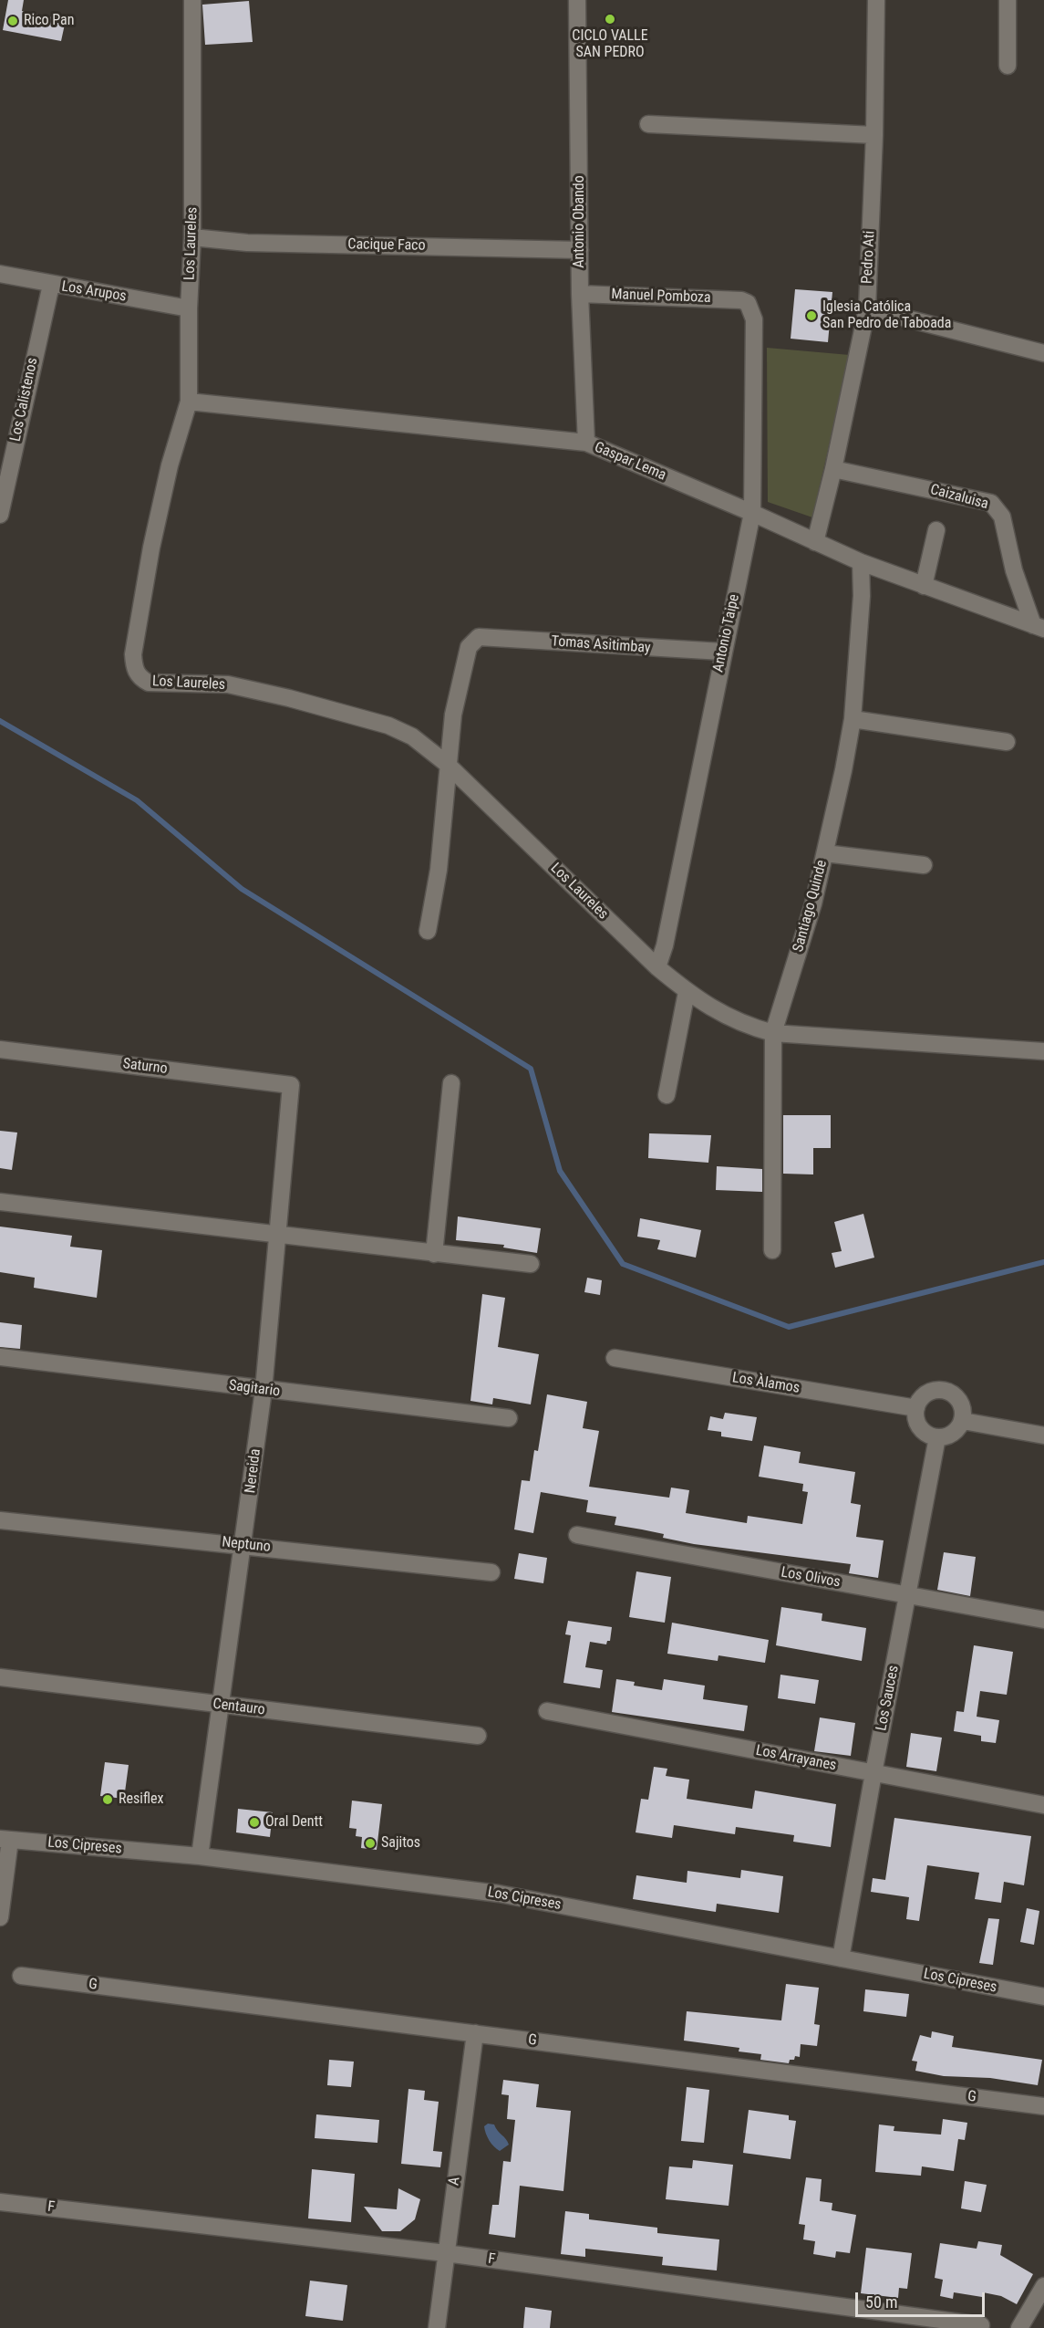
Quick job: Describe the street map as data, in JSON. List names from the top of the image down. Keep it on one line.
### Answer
{"streets":{"street":["Antonio Obando","Los Laureles","Cacique Faco","Pedro Ati","Los Arupos","Manuel Pomboza","Los Calistenos","Gaspar Lema","Caizaluisa","Antonio Taipe","Tomas Asitimbay","Santiago Quinde","Saturno","Los Àlamos","Sagitario","Nereida","Neptuno","Los Olivos","Los Sauces","Centauro","Los Arrayanes","Los Cipreses","G","A","F"]},"crossings":[["Antonio Obando","Cacique Faco"],["Antonio Obando","Manuel Pomboza"],["Antonio Obando","Gaspar Lema"],["Los Laureles","Cacique Faco"],["Los Laureles","Los Arupos"],["Los Laureles","Gaspar Lema"],["Los Laureles","Antonio Taipe"],["Los Laureles","Tomas Asitimbay"],["Los Laureles","Santiago Quinde"],["Pedro Ati","Gaspar Lema"],["Pedro Ati","Caizaluisa"],["Los Arupos","Los Calistenos"],["Manuel Pomboza","Antonio Taipe"],["Gaspar Lema","Caizaluisa"],["Gaspar Lema","Antonio Taipe"],["Gaspar Lema","Santiago Quinde"],["Antonio Taipe","Tomas Asitimbay"],["Saturno","Nereida"],["Los Àlamos","Los Sauces"],["Sagitario","Nereida"],["Nereida","Neptuno"],["Nereida","Centauro"],["Nereida","Los Cipreses"],["Los Olivos","Los Sauces"],["Los Sauces","Los Arrayanes"],["Los Sauces","Los Cipreses"],["G","A"],["A","F"]],"places":["CICLO VALLE SAN PEDRO","Rico Pan","Iglesia Católica San Pedro de Taboada","Resiflex","Oral Dentt","Sajitos"],"scale_bar":"50 m"}
